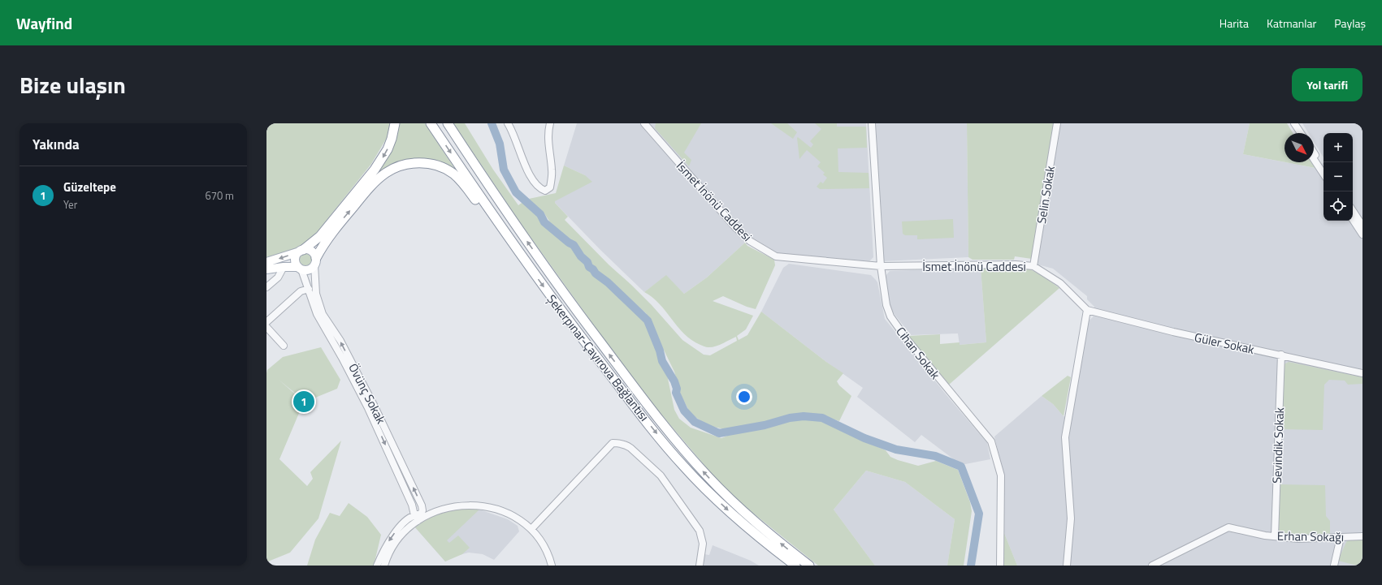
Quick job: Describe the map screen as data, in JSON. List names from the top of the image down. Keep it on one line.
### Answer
{"streets":{"highway":["Şekerpınar-Çayırova Bağlantısı"],"street":["Selin Sokak","İsmet İnönü Caddesi","Güler Sokak","Cihan Sokak","Övünç Sokak","Sevindik Sokak","Erhan Sokağı"]},"crossings":[["Selin Sokak","İsmet İnönü Caddesi"],["İsmet İnönü Caddesi","Güler Sokak"],["İsmet İnönü Caddesi","Cihan Sokak"],["Güler Sokak","Sevindik Sokak"],["Sevindik Sokak","Erhan Sokağı"]],"north":"bottom right","page":{"header":"Wayfind","nav":["Harita","Katmanlar","Paylaş"],"title":"Bize ulaşın","buttons":"Yol tarifi","heading":"Yakında","map_buttons":["+","−"],"list":[{"mark":"1","name":"Güzeltepe","note":"Yer","value":"670 m"}],"pins":"1"}}
